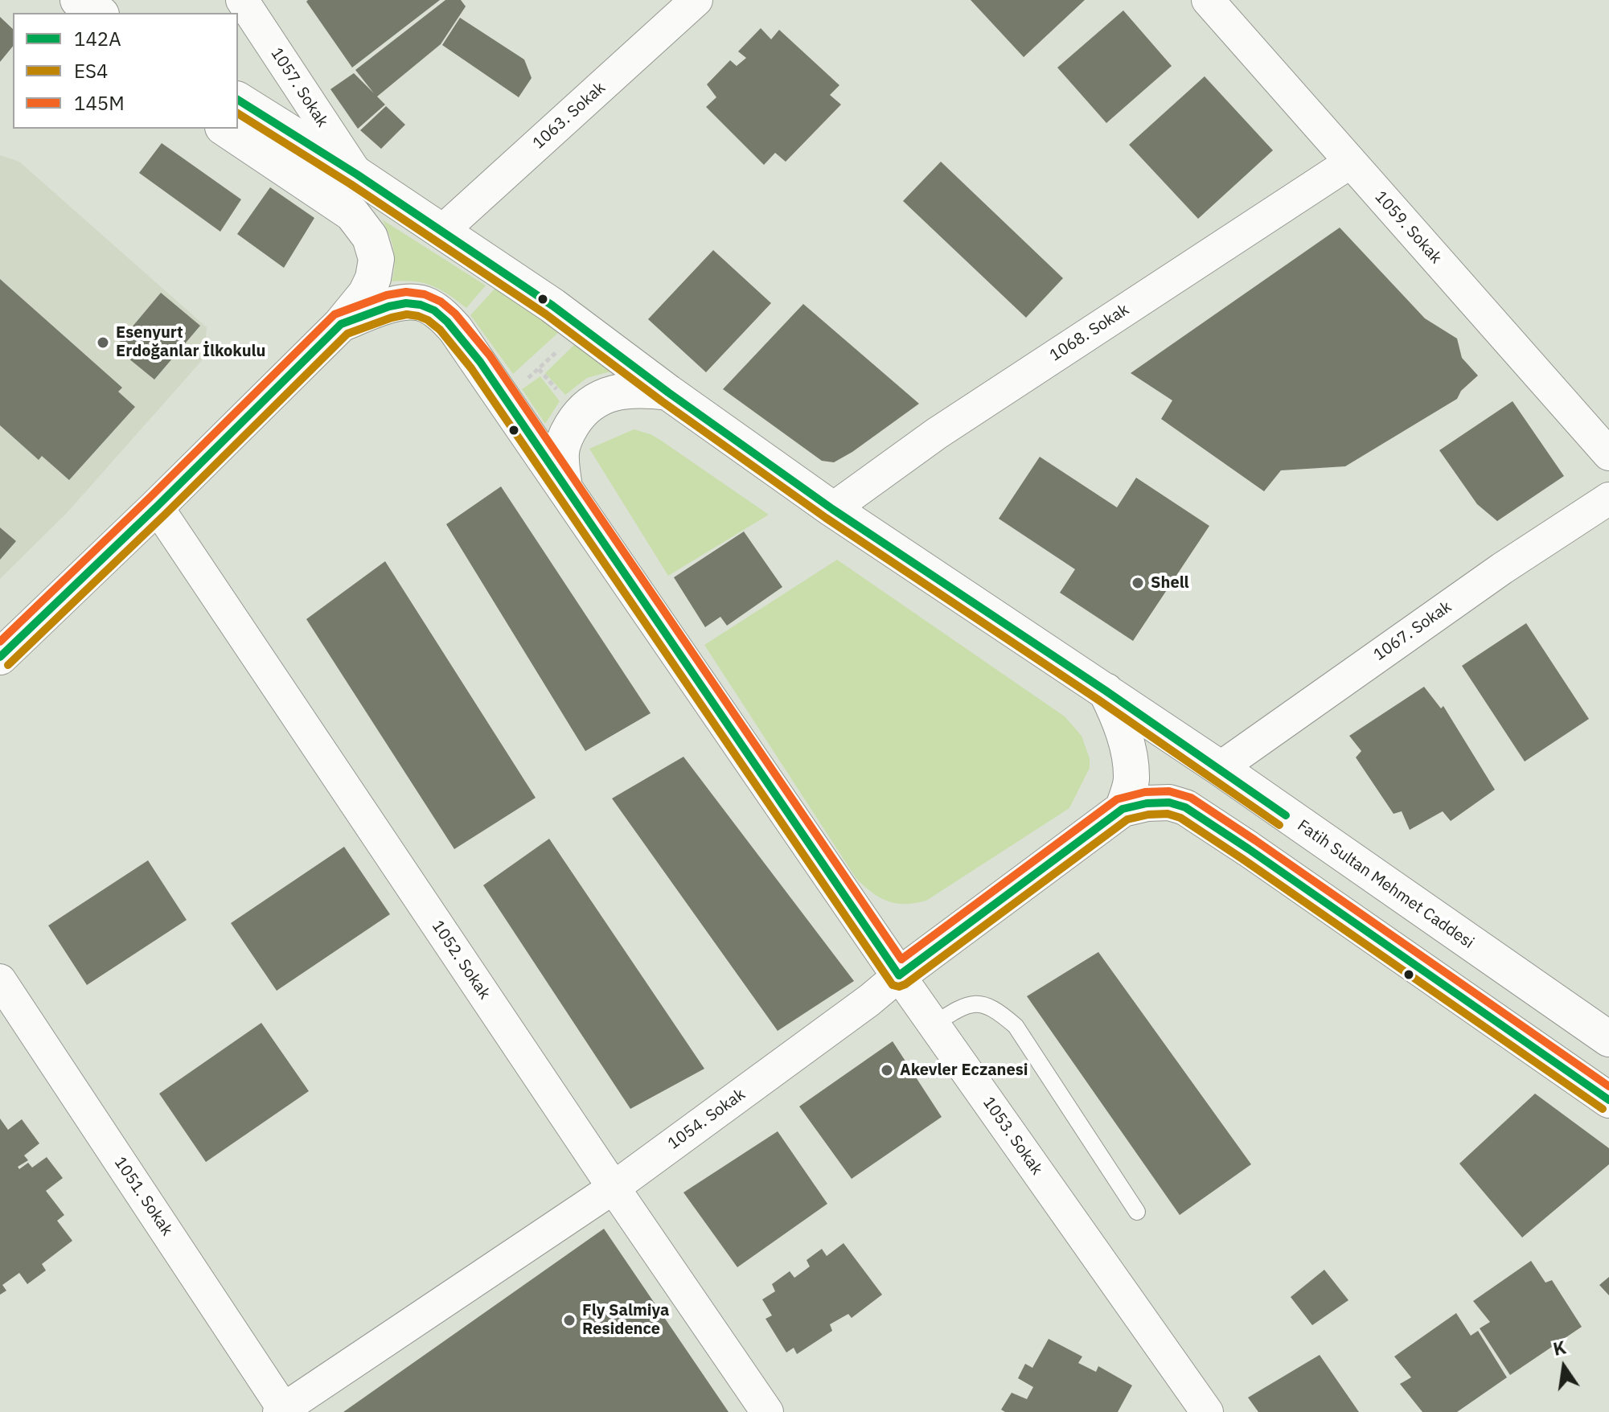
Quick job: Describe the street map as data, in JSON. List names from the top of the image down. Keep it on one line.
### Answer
{"streets":{"main road":["Fatih Sultan Mehmet Caddesi","1054. Sokak","1053. Sokak"],"street":["1057. Sokak","1063. Sokak","1059. Sokak","1068. Sokak","1067. Sokak","1052. Sokak","1051. Sokak"]},"crossings":[["1057. Sokak","Fatih Sultan Mehmet Caddesi"],["1063. Sokak","Fatih Sultan Mehmet Caddesi"],["1059. Sokak","1068. Sokak"],["1068. Sokak","Fatih Sultan Mehmet Caddesi"],["1067. Sokak","Fatih Sultan Mehmet Caddesi"],["1052. Sokak","1054. Sokak"],["1054. Sokak","1053. Sokak"],["1054. Sokak","1051. Sokak"]],"places":["Esenyurt Erdoğanlar İlkokulu","Shell","Akevler Eczanesi","Fly Salmiya Residence"],"lines":["transit line 142A","transit line ES4","transit line 145M"],"legend":["142A","ES4","145M"],"north":"top"}
